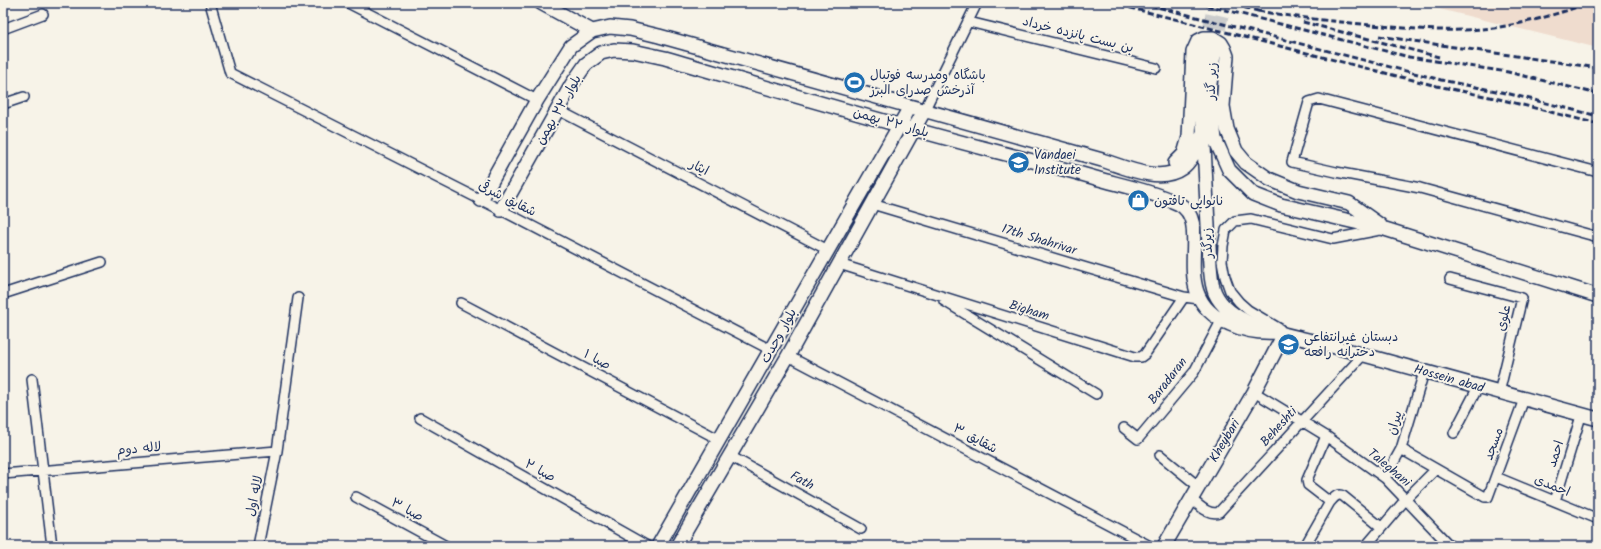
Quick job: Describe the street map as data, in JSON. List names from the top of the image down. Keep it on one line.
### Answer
{"streets":{"street":["بن بست پانزده خرداد","بلوار ۲۲ بهمن","ایثار","شقایق شرقی","17th Shahrivar","زیرگذر","Bigham","علوی","بلوار وحدت","صبا ۱","Hossein abad","Baradaran","پیران","Beheshti","شقایق ۳","Kheybari","مسجد","لاله دوم","احمد","Taleghani","صبا ۲","Fath","احمدی","لاله اول","صبا ۳"]},"crossings":[["بلوار ۲۲ بهمن","ایثار"],["بلوار ۲۲ بهمن","شقایق شرقی"],["بلوار ۲۲ بهمن","17th Shahrivar"],["بلوار ۲۲ بهمن","زیرگذر"],["بلوار ۲۲ بهمن","بلوار وحدت"],["بلوار ۲۲ بهمن","Hossein abad"],["بلوار ۲۲ بهمن","Baradaran"],["بلوار ۲۲ بهمن","Kheybari"],["ایثار","بلوار وحدت"],["شقایق شرقی","بلوار وحدت"],["17th Shahrivar","Bigham"],["17th Shahrivar","بلوار وحدت"],["زیرگذر","Hossein abad"],["زیرگذر","Kheybari"],["Bigham","بلوار وحدت"],["علوی","Hossein abad"],["بلوار وحدت","صبا ۱"],["بلوار وحدت","شقایق ۳"],["بلوار وحدت","Fath"],["Hossein abad","پیران"],["Hossein abad","Beheshti"],["Hossein abad","Kheybari"],["Hossein abad","مسجد"],["Hossein abad","احمد"],["پیران","Taleghani"],["Beheshti","Kheybari"],["Beheshti","Taleghani"],["Kheybari","Taleghani"],["مسجد","احمدی"],["لاله دوم","لاله اول"],["احمد","احمدی"]],"places":{"sports":["باشگاه ومدرسه فوتبال آذرخش صدرای البرز"],"school or university":["Vandaei Institute","دبستان غیرانتفاعی دخترانه رافعه"],"shop":["نانوایی تافتون"]}}
